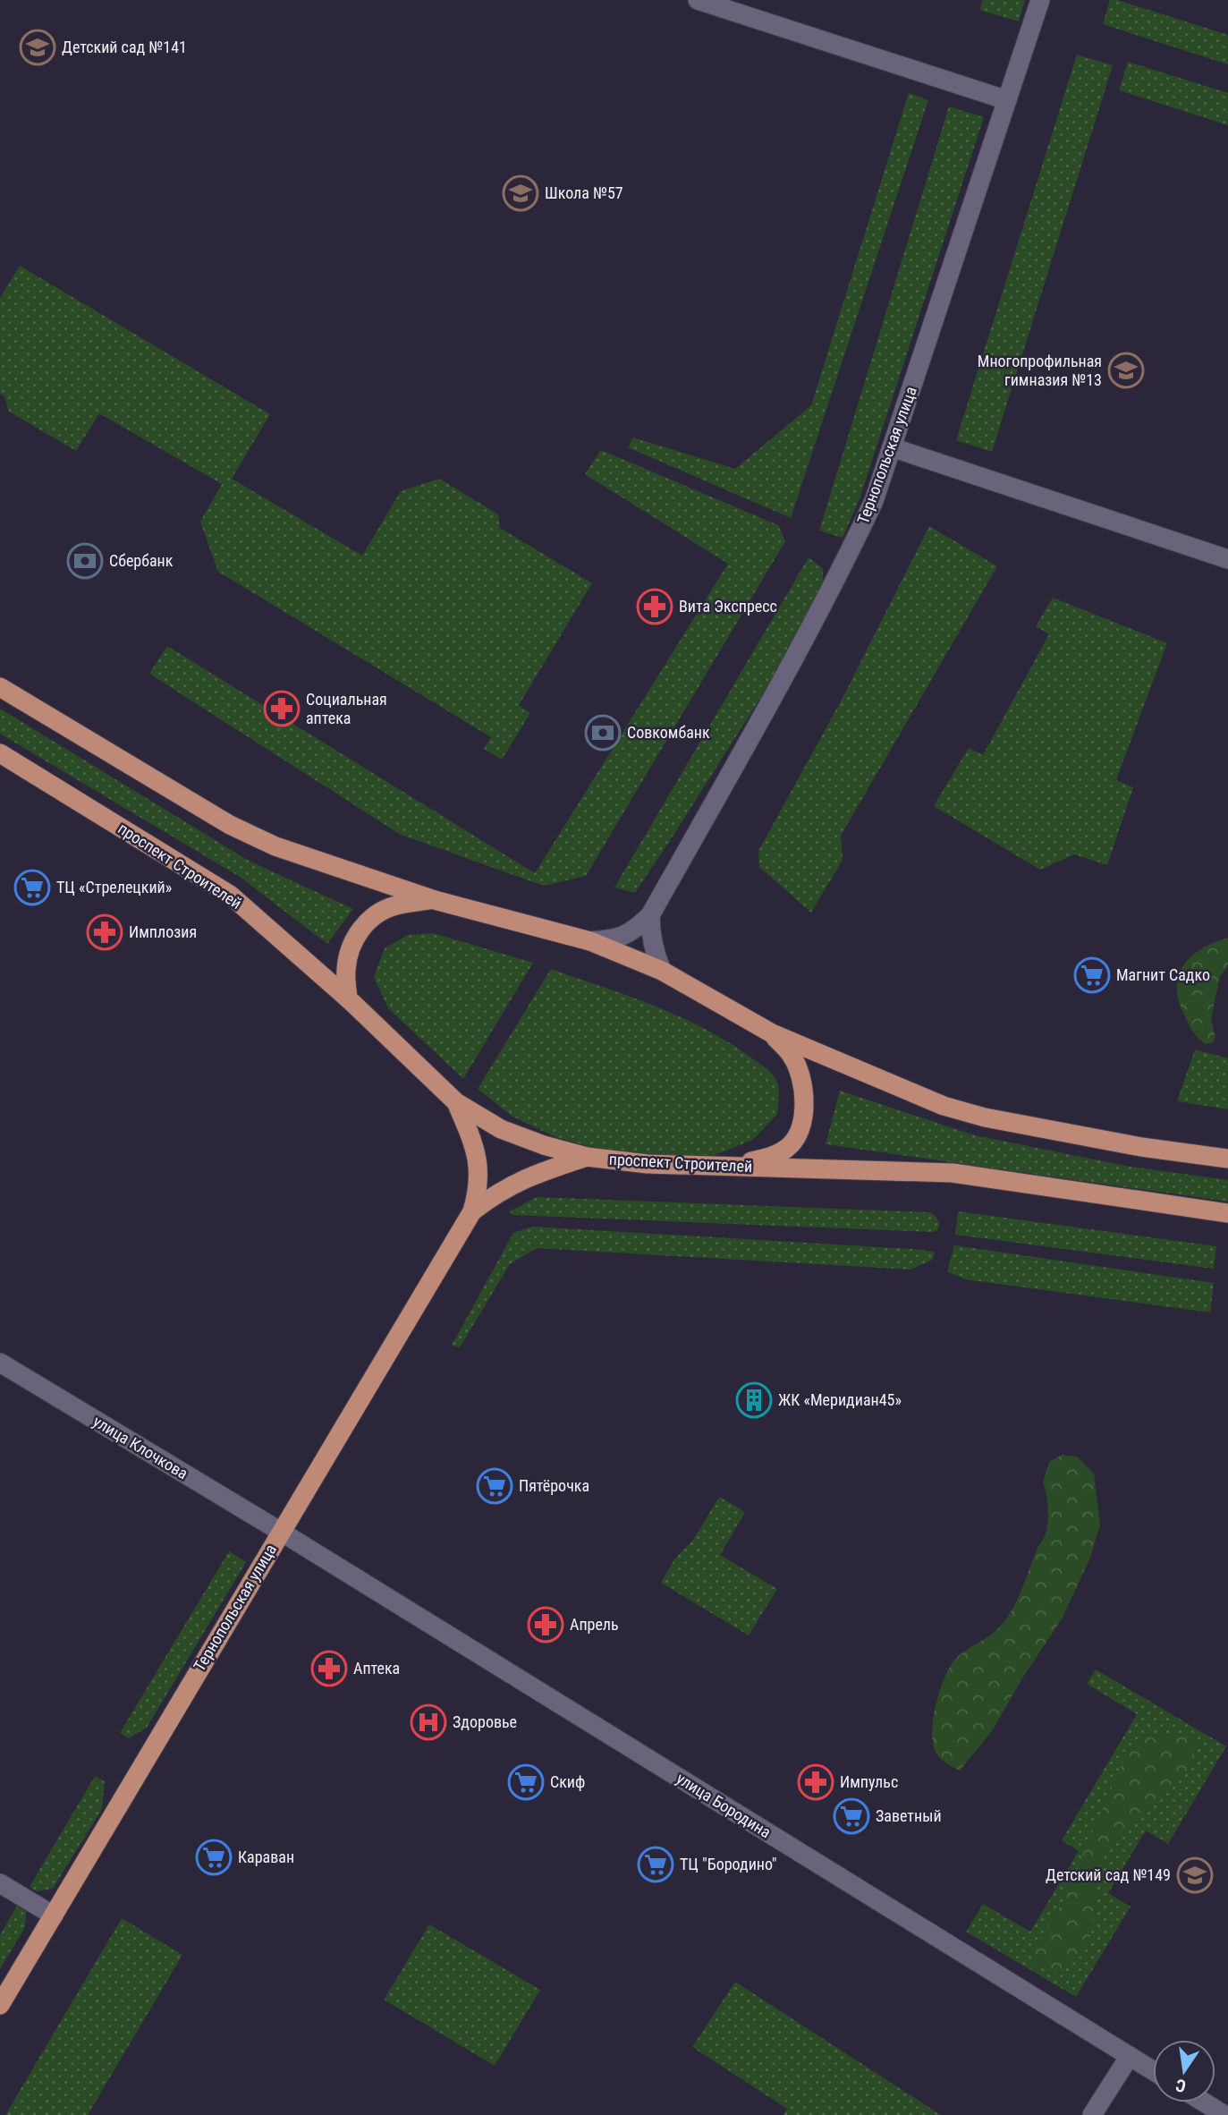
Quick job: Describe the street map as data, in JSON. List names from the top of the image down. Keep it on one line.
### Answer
{"streets":{"main road":["Тернопольская улица","проспект Строителей"],"street":["улица Клочкова","улица Бородина"]},"crossings":[["Тернопольская улица","проспект Строителей"],["Тернопольская улица","улица Клочкова"],["Тернопольская улица","улица Бородина"],["улица Клочкова","улица Бородина"]],"places":{"school or university":["Детский сад №141","Школа №57","Многопрофильная гимназия №13","Детский сад №149"],"bank":["Сбербанк","Совкомбанк"],"pharmacy":["Вита Экспресс","Социальная аптека","Имплозия","Апрель","Аптека","Импульс"],"supermarket":["ТЦ «Стрелецкий»","Магнит Садко","Пятёрочка","Скиф","Заветный","Караван","ТЦ \"Бородино\""],"building":["ЖК «Меридиан45»"],"hospital":["Здоровье"]},"north":"bottom"}
